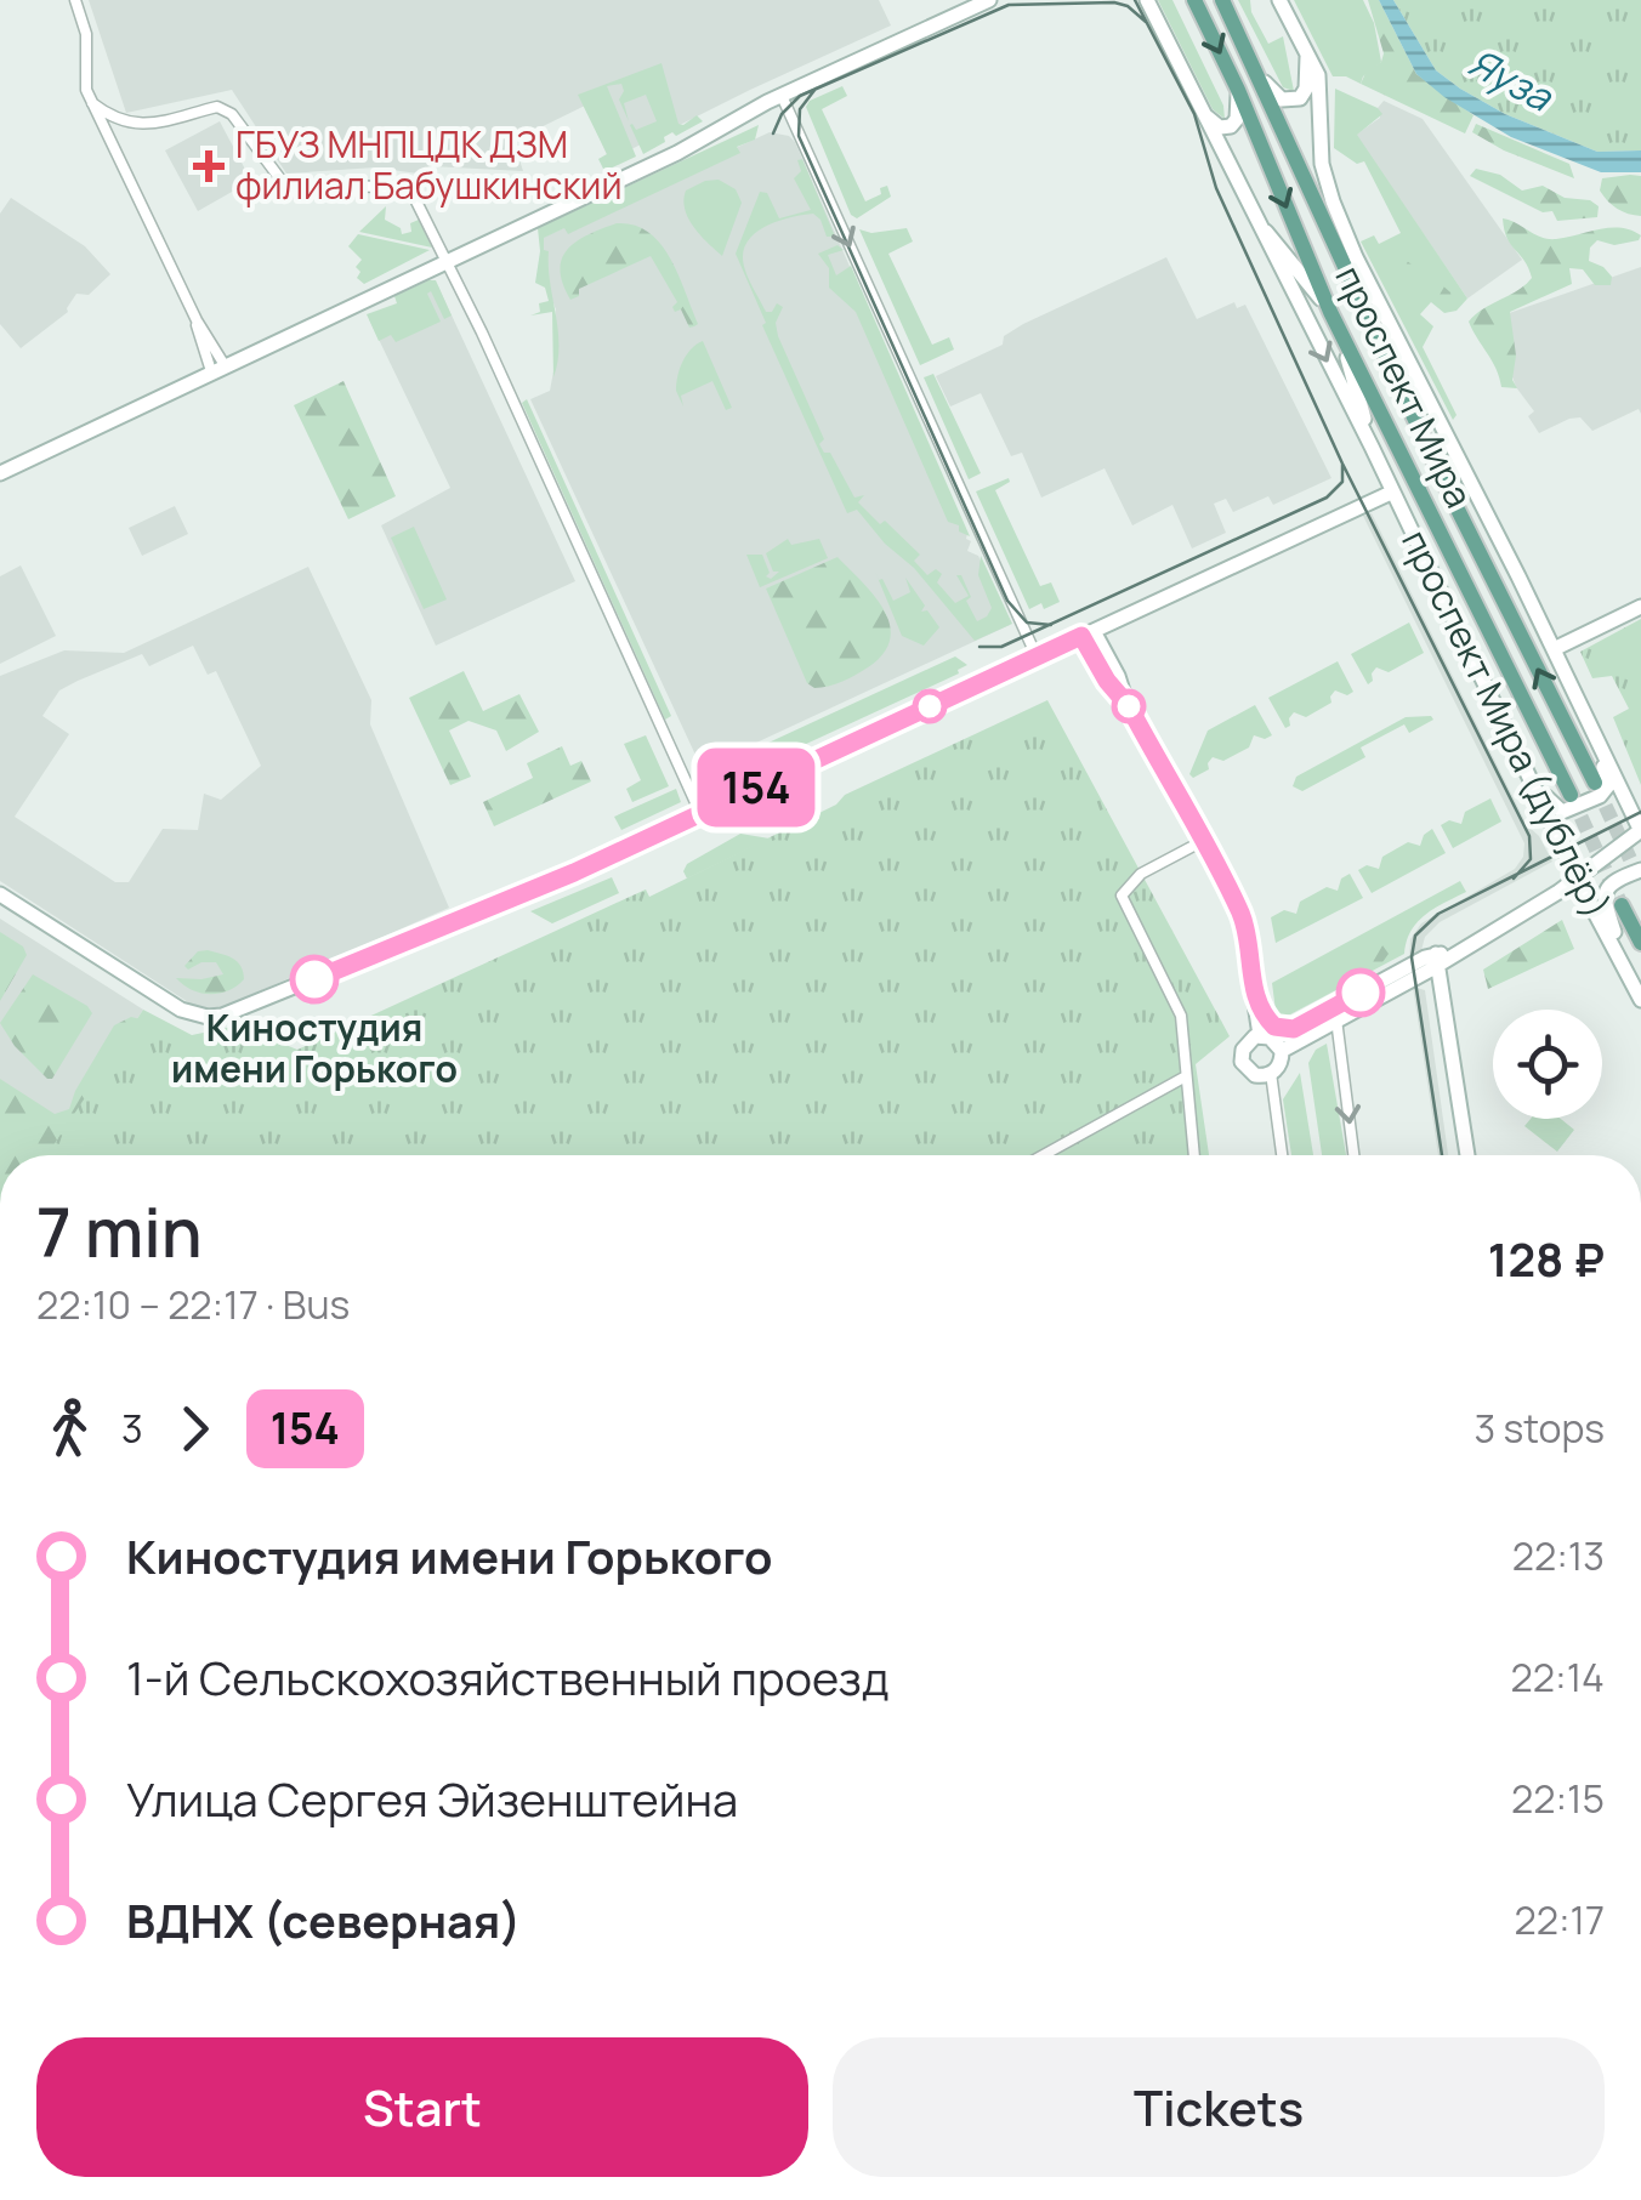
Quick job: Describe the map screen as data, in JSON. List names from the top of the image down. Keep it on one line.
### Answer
{"streets":{"main road":["проспект Мира","проспект Мира (дублёр)"]},"crossings":[["проспект Мира","проспект Мира (дублёр)"]],"water":["Яуза"],"places":{"health":["ГБУЗ МНПЦДК ДЗМ филиал Бабушкинский"],"other":["Киностудия имени Горького"]},"lines":["bus line 154"],"page":{"on_map":"154","heading":["7 min","22:10 – 22:17 · Bus","128 ₽"],"legs":["3","154","3 stops"],"list":[{"name":"Киностудия имени Горького","value":"22:13"},{"name":"1-й Сельскохозяйственный проезд","value":"22:14"},{"name":"Улица Сергея Эйзенштейна","value":"22:15"},{"name":"ВДНХ (северная)","value":"22:17"}],"buttons":["Start","Tickets"]}}
